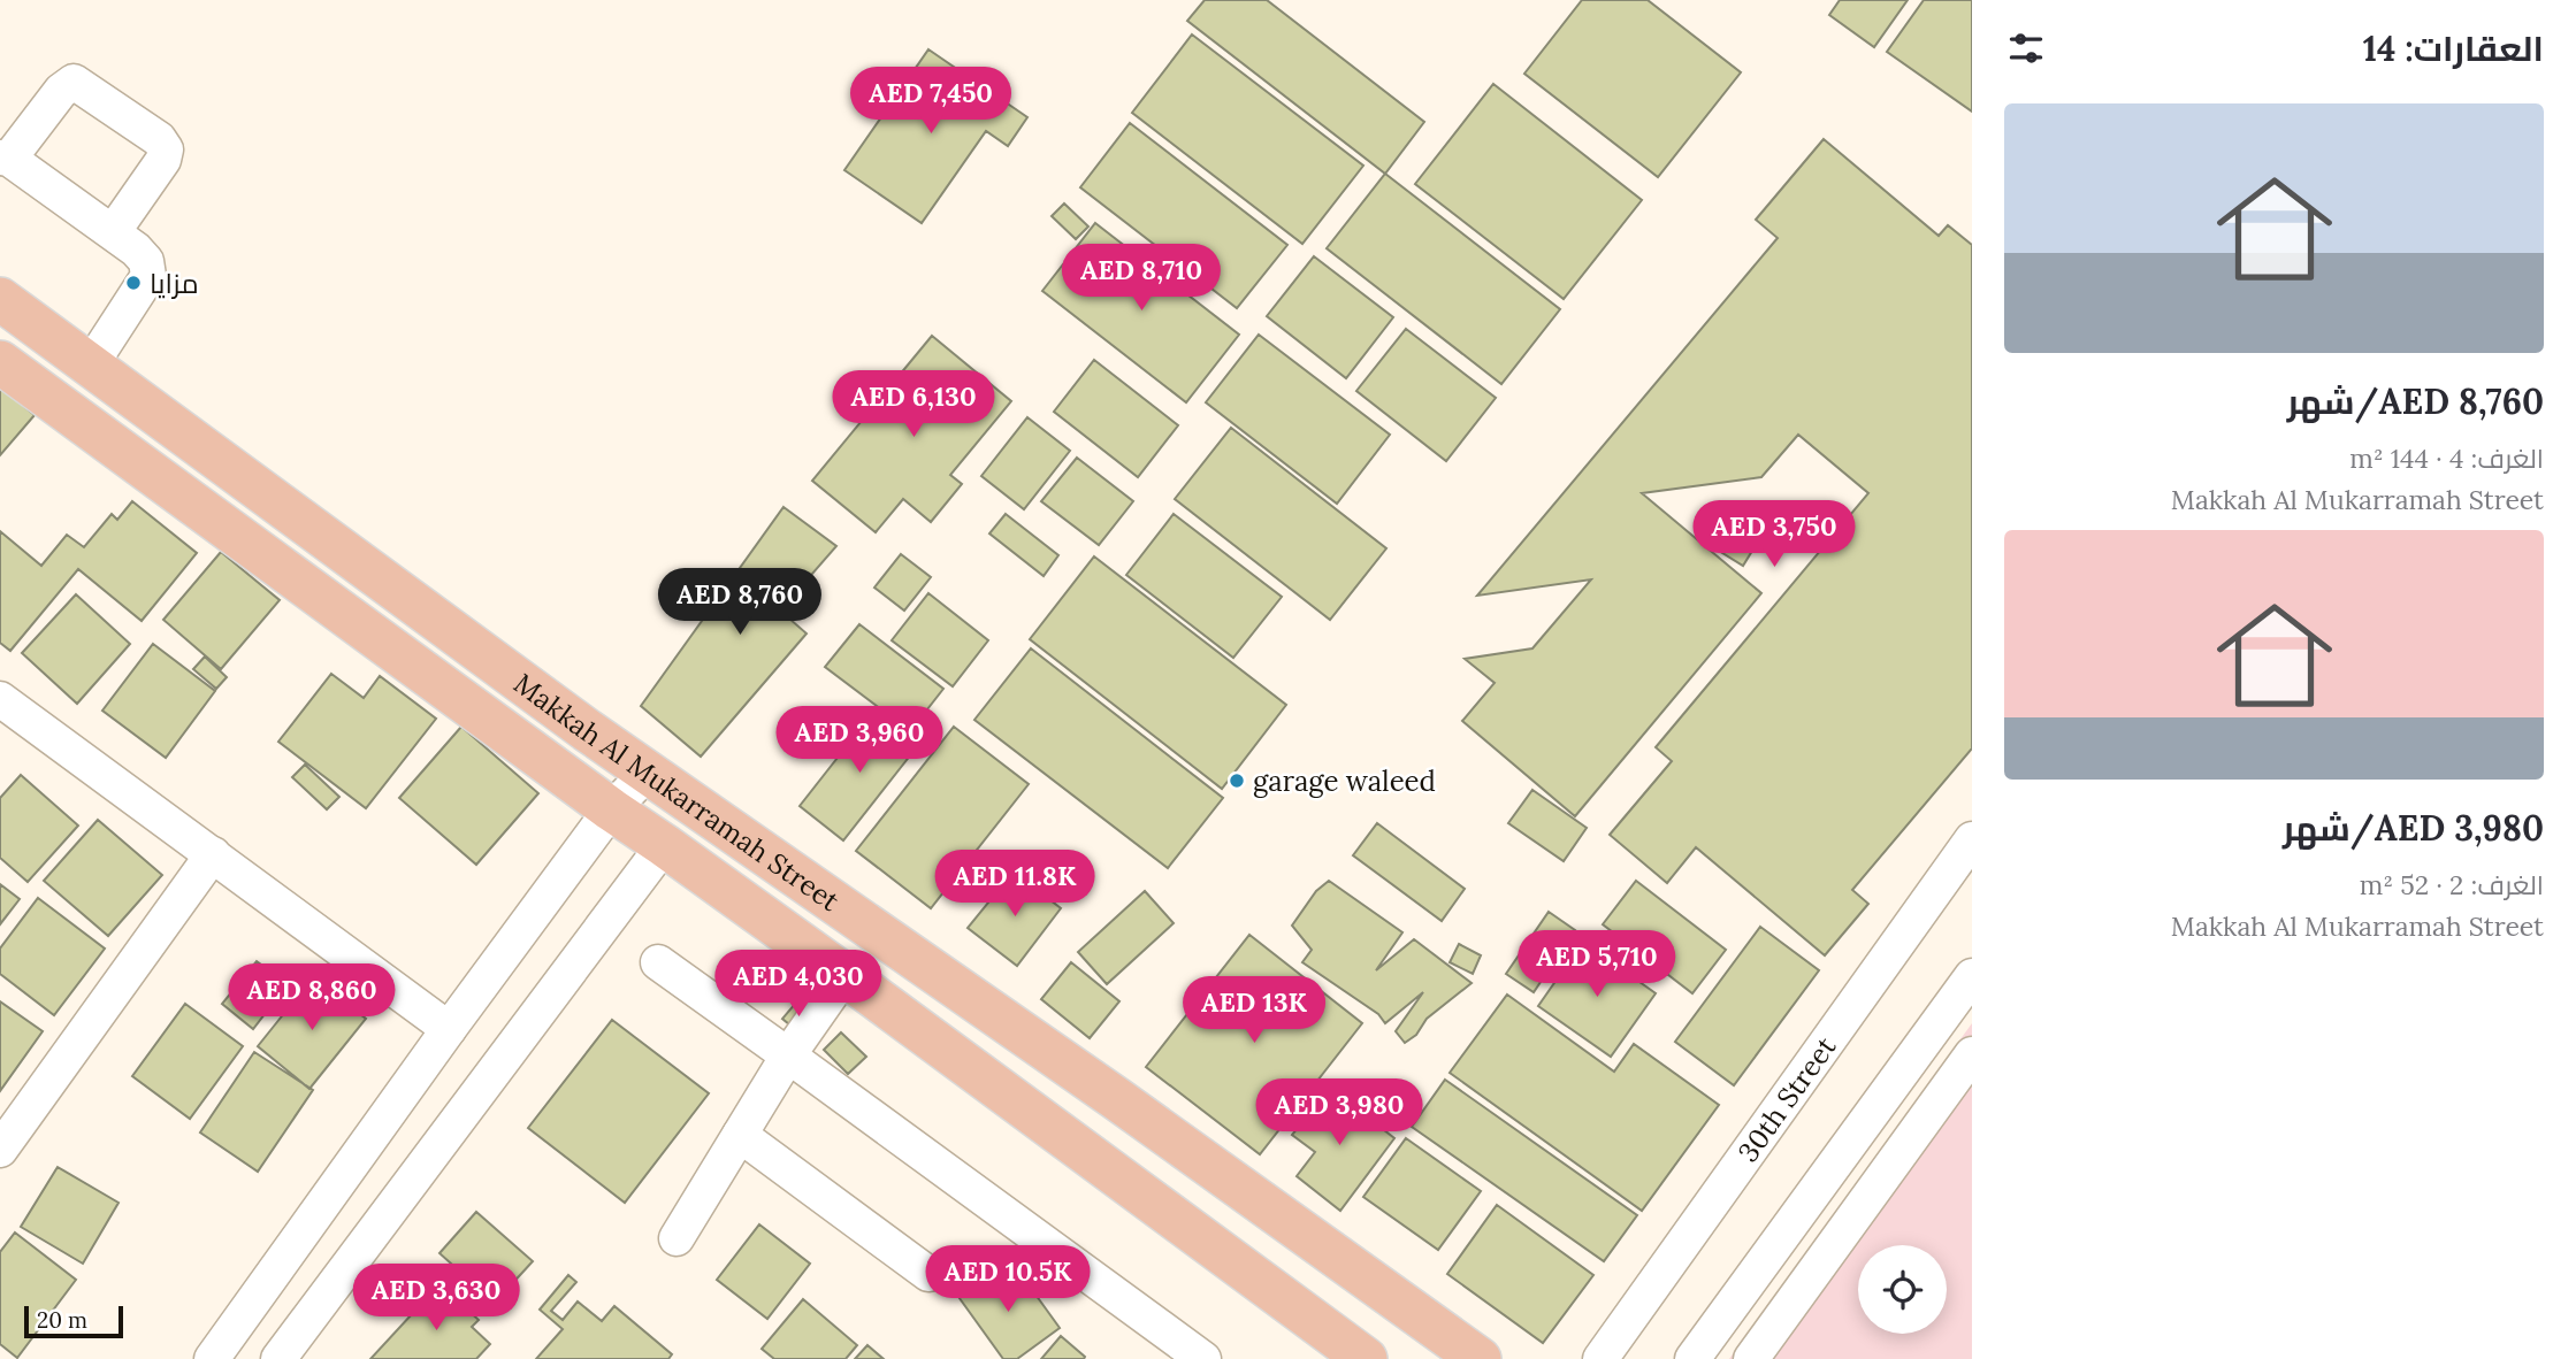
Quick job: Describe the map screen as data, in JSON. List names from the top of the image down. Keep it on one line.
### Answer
{"streets":{"main road":["Makkah Al Mukarramah Street"],"street":["30th Street"]},"places":["مزايا","garage waleed"],"scale_bar":"20 m","page":{"heading":"العقارات: 14","price":["AED 7,450","AED 8,710","AED 6,130","AED 3,750","AED 8,760","AED 3,960","AED 11.8K","AED 5,710","AED 4,030","AED 8,860","AED 13K","AED 3,980","AED 10.5K","AED 3,630"],"list":[{"name":"AED 8,760/شهر","note":"الغرف: 4 · 144 m² · Makkah Al Mukarramah Street"},{"name":"AED 3,980/شهر","note":"الغرف: 2 · 52 m² · Makkah Al Mukarramah Street"}],"scale":"20 m"}}
